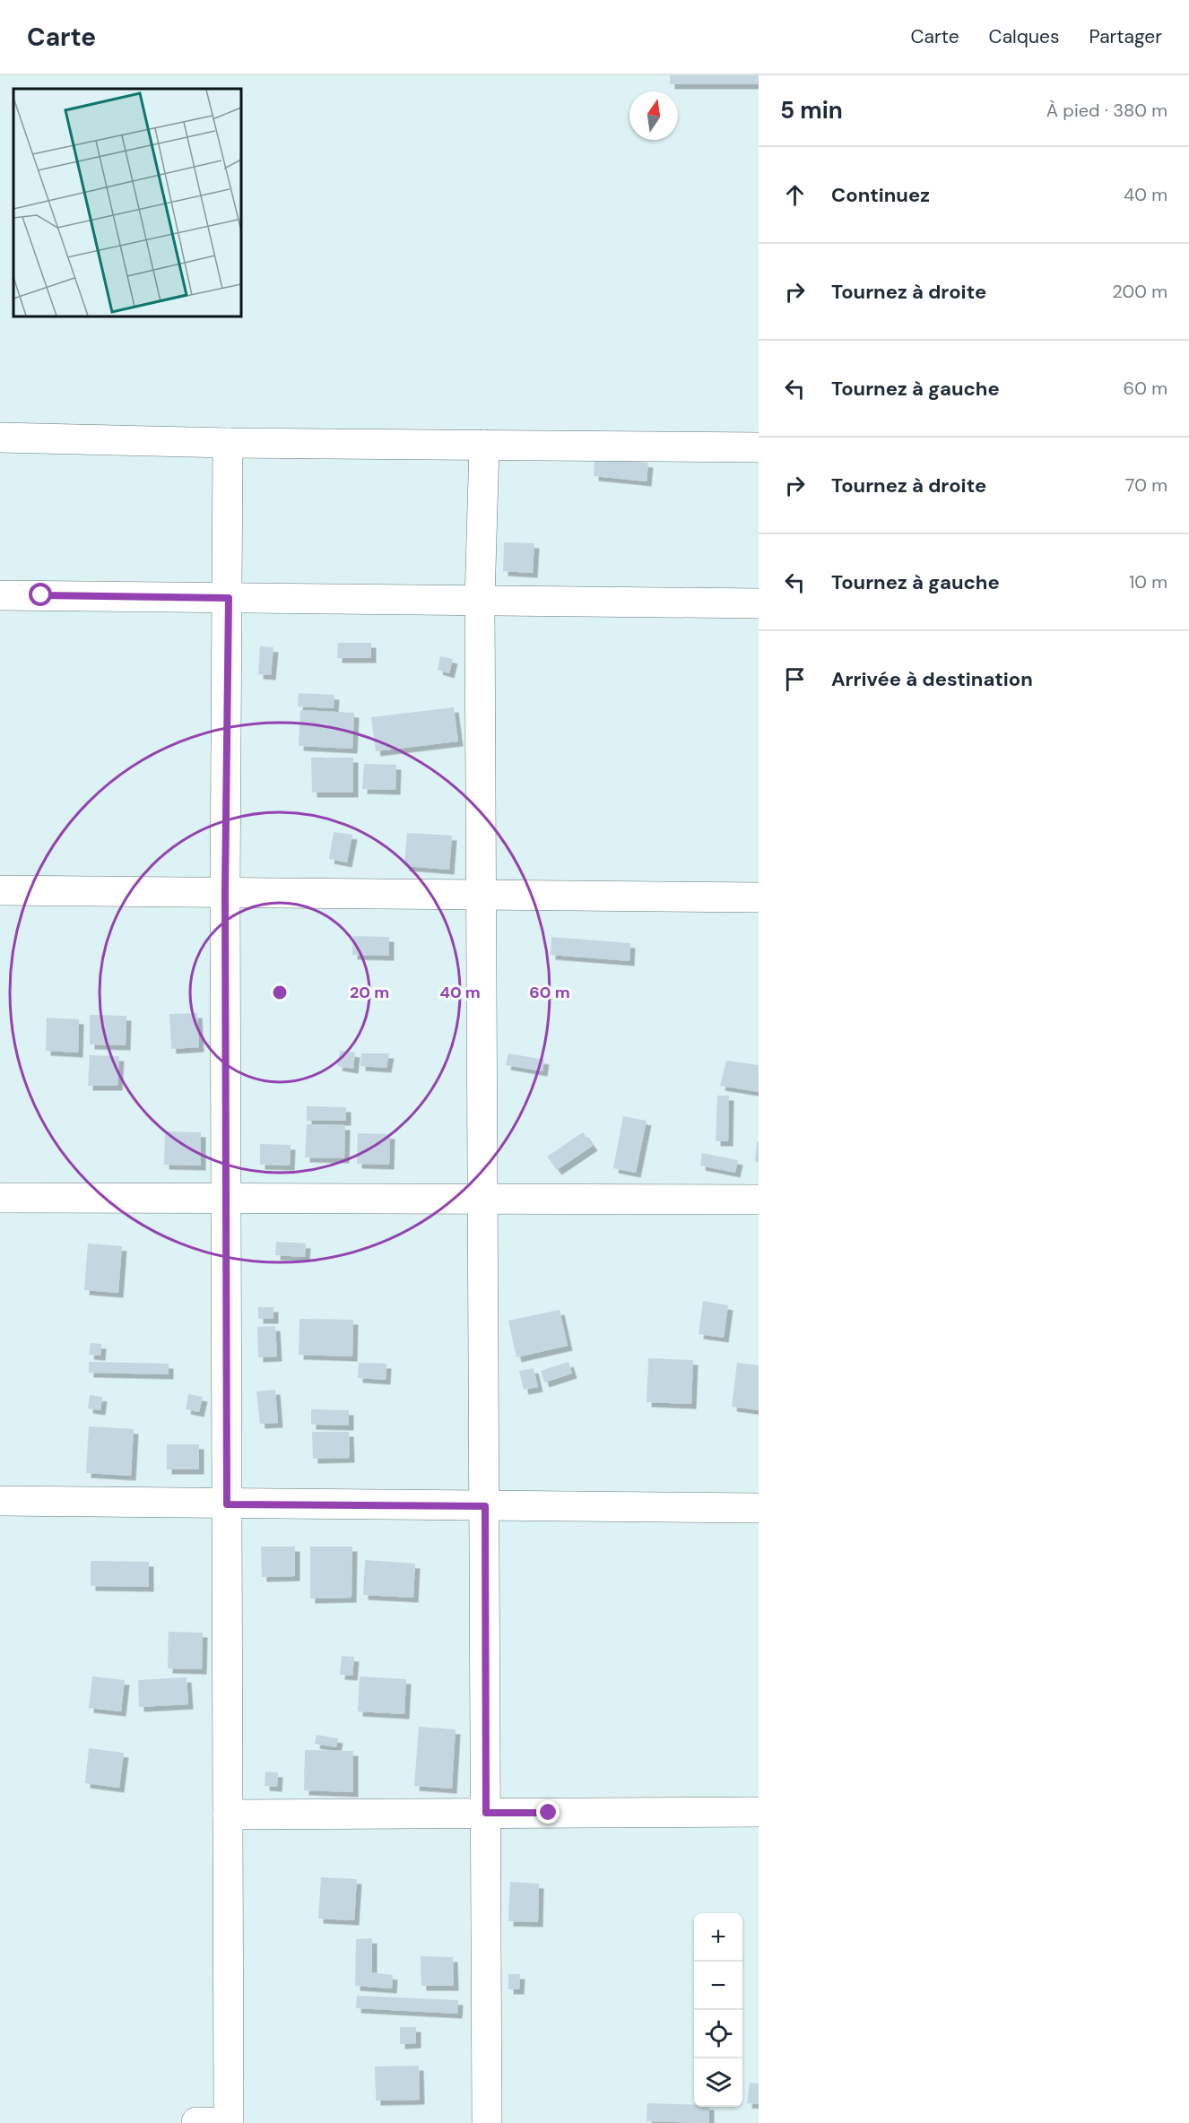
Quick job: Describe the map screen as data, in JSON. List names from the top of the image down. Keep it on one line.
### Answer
{"north":"top","page":{"header":"Carte","nav":["Carte","Calques","Partager"],"heading":["5 min","À pied · 380 m"],"list":[["Continuez","40 m"],["Tournez à droite","200 m"],["Tournez à gauche","60 m"],["Tournez à droite","70 m"],["Tournez à gauche","10 m"],"Arrivée à destination"],"map_buttons":["+","−"]},"rings":["20 m","40 m","60 m"]}
